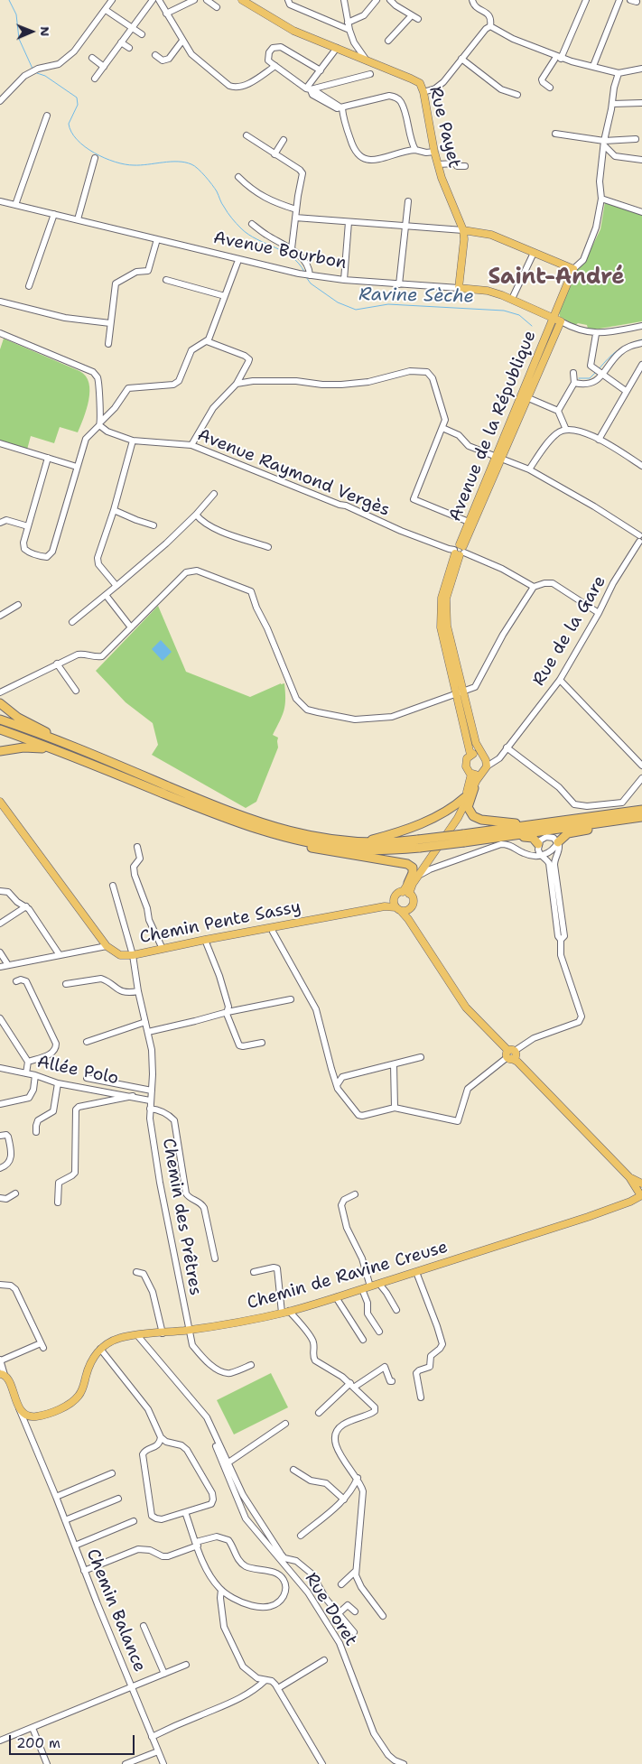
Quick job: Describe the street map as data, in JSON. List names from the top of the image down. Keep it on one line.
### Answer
{"streets":{"main road":["Rue Payet","Avenue Bourbon","Avenue de la République","Chemin Pente Sassy","Chemin de Ravine Creuse"],"street":["Avenue Raymond Vergès","Rue de la Gare","Allée Polo","Chemin des Prêtres","Rue Doret","Chemin Balance"]},"crossings":[["Rue Payet","Avenue Bourbon"],["Avenue Bourbon","Avenue de la République"],["Avenue de la République","Avenue Raymond Vergès"],["Avenue de la République","Rue de la Gare"],["Chemin Pente Sassy","Chemin des Prêtres"],["Allée Polo","Chemin des Prêtres"],["Chemin des Prêtres","Chemin de Ravine Creuse"],["Chemin de Ravine Creuse","Chemin Balance"]],"districts":["Saint-André"],"water":["Ravine Sèche"],"scale_bar":"200 m","north":"right"}
